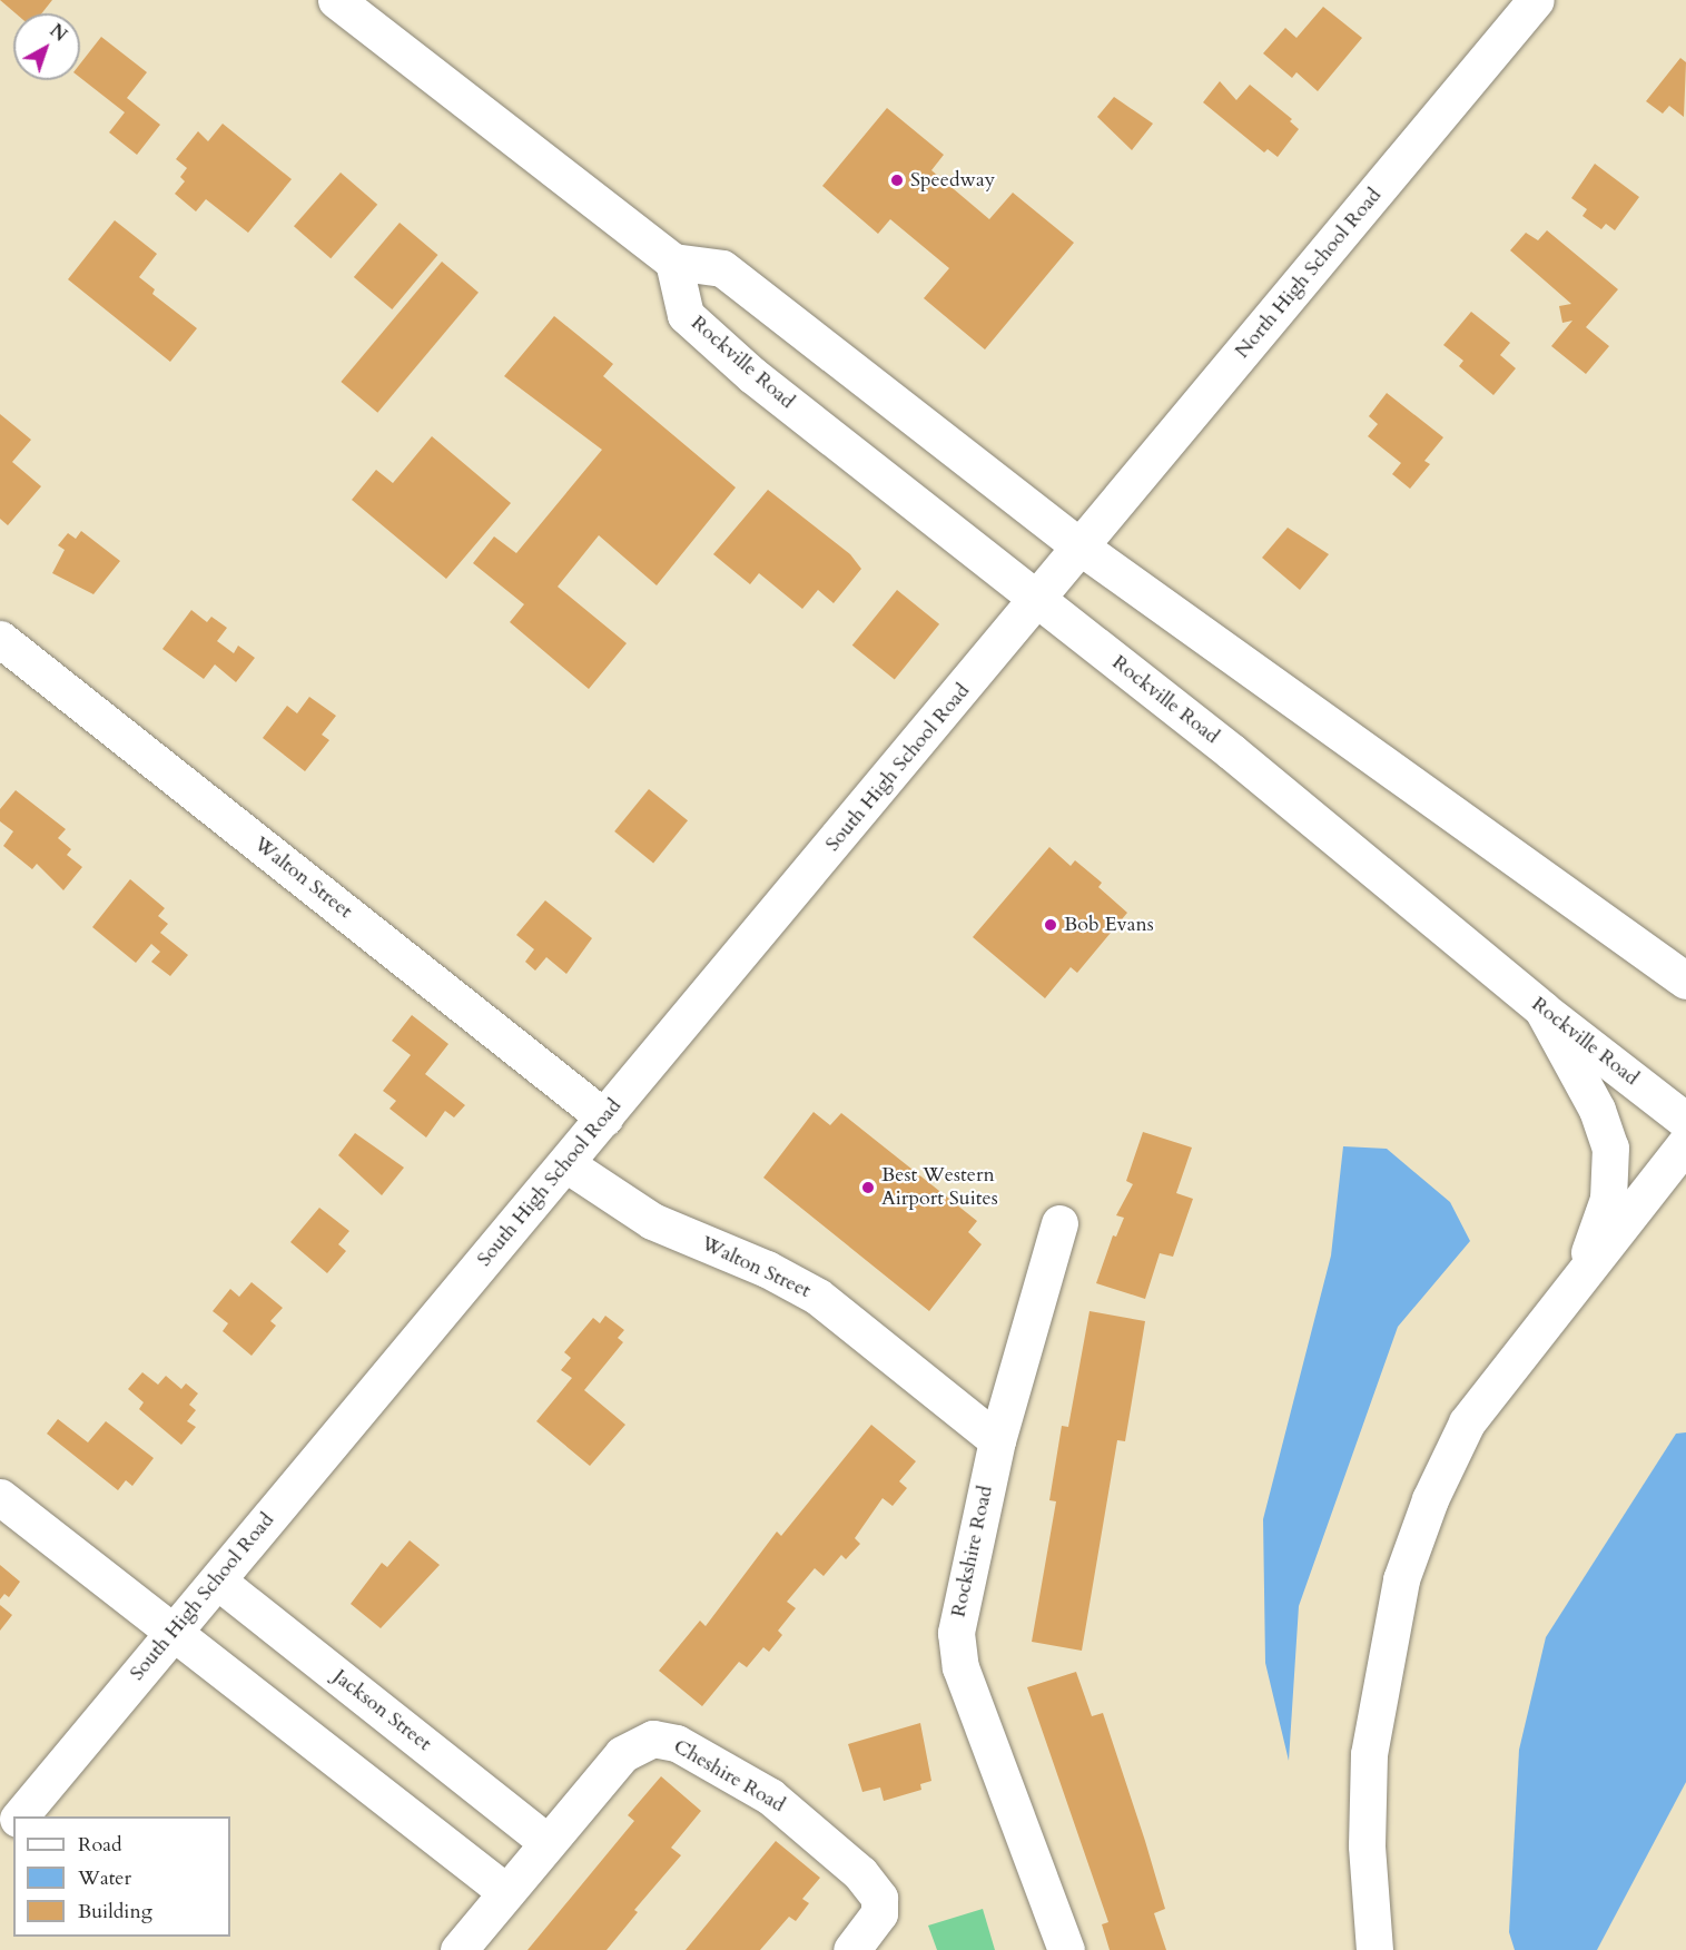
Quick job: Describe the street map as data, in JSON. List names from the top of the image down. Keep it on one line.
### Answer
{"streets":{"main road":["North High School Road","Rockville Road","South High School Road","Walton Street","Rockshire Road","Jackson Street","Cheshire Road"]},"crossings":[["North High School Road","South High School Road"],["Rockville Road","South High School Road"],["South High School Road","Walton Street"],["South High School Road","Jackson Street"],["Walton Street","Rockshire Road"],["Jackson Street","Cheshire Road"]],"places":["Speedway","Bob Evans","Best Western Airport Suites"],"legend":["Road","Water","Building"],"north":"top right"}
